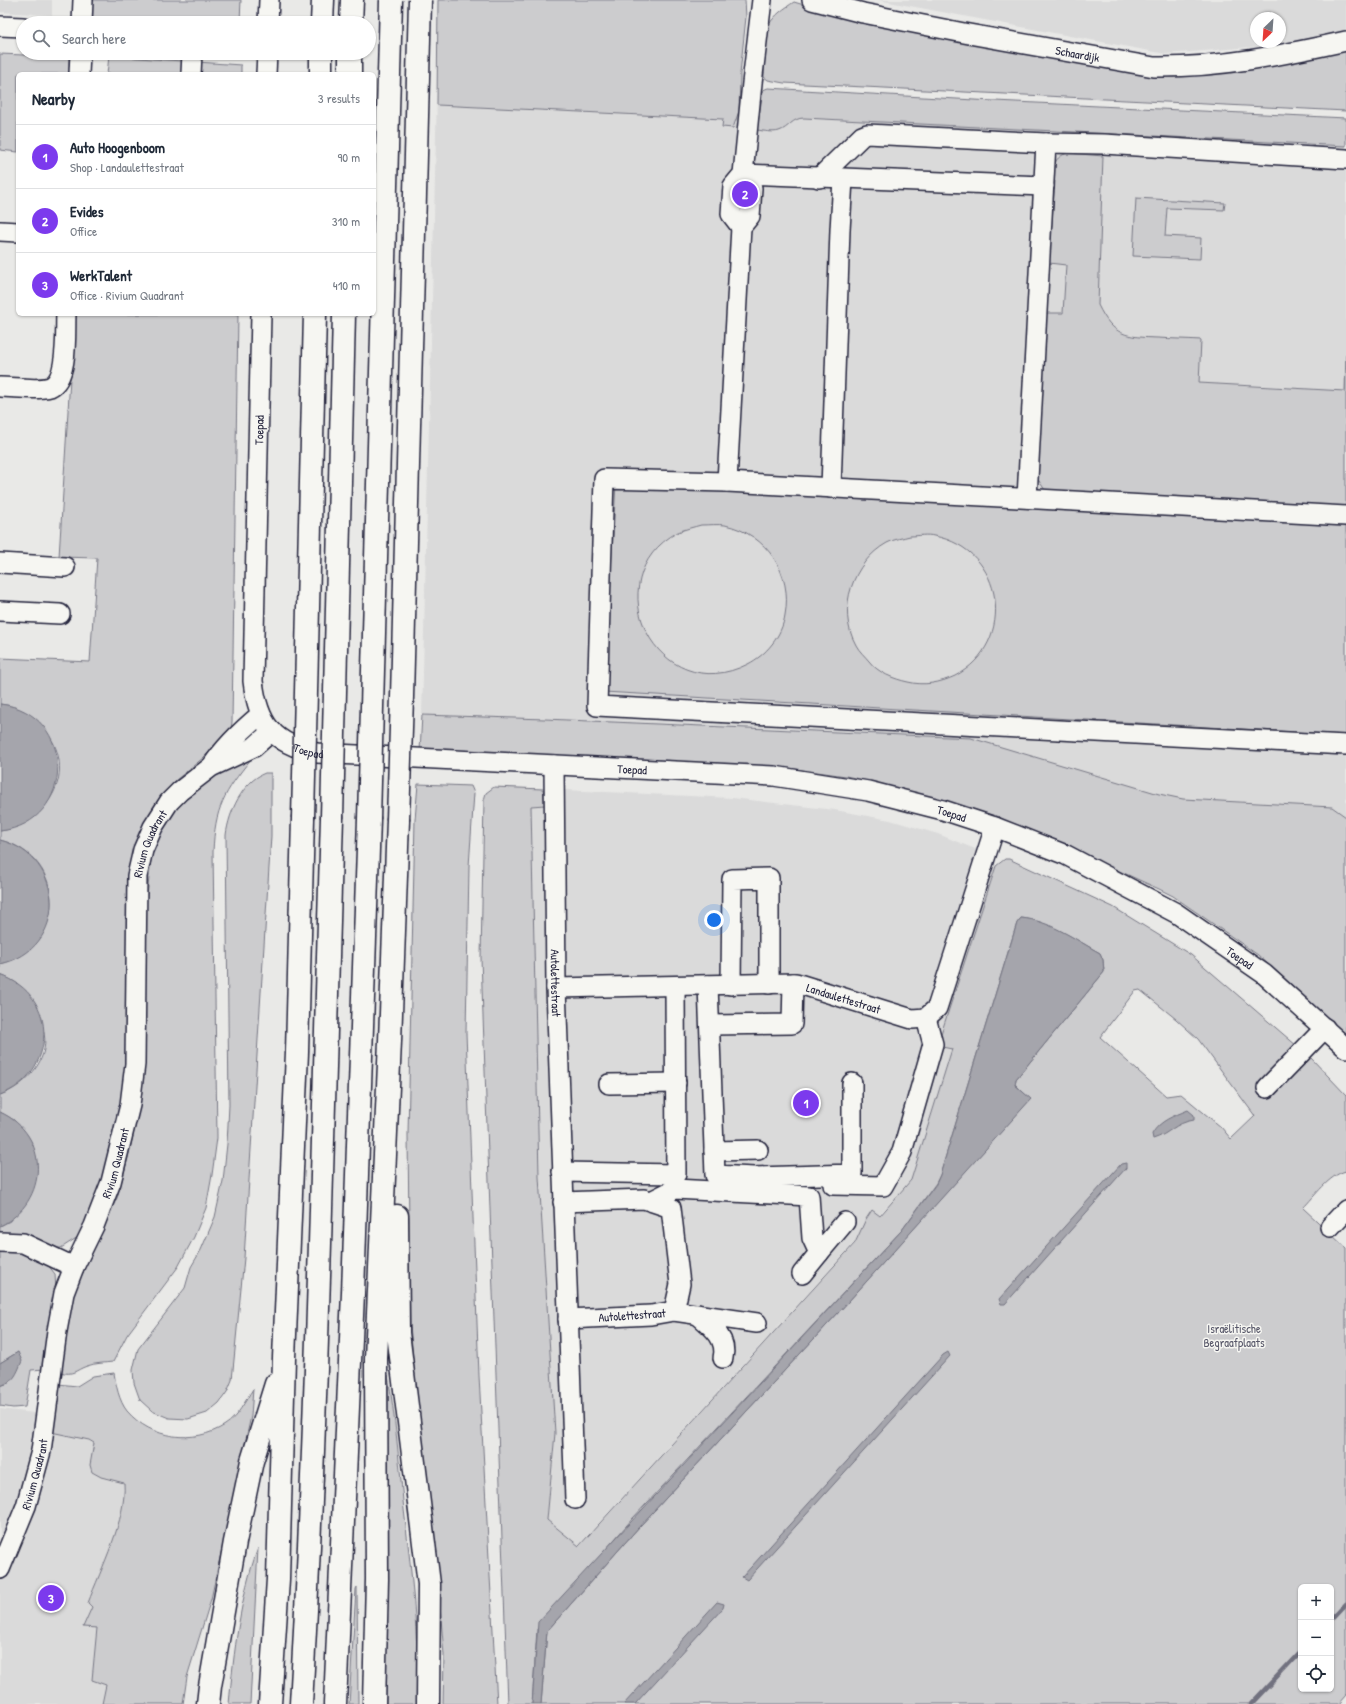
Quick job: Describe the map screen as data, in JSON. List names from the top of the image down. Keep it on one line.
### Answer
{"streets":{"street":["Schaardijk","Toepad","Rivium Quadrant","Autolettestraat","Landaulettestraat"]},"crossings":[["Toepad","Rivium Quadrant"],["Toepad","Autolettestraat"],["Autolettestraat","Landaulettestraat"]],"parks":["Israëlitische Begraafplaats"],"north":"bottom left","page":{"search":"Search here","heading":["Nearby","3 results"],"list":[{"mark":"1","name":"Auto Hoogenboom","note":"Shop · Landaulettestraat","value":"90 m"},{"mark":"2","name":"Evides","note":"Office","value":"310 m"},{"mark":"3","name":"WerkTalent","note":"Office · Rivium Quadrant","value":"410 m"}],"pins":["2","1","3"],"map_buttons":["+","−"]}}
